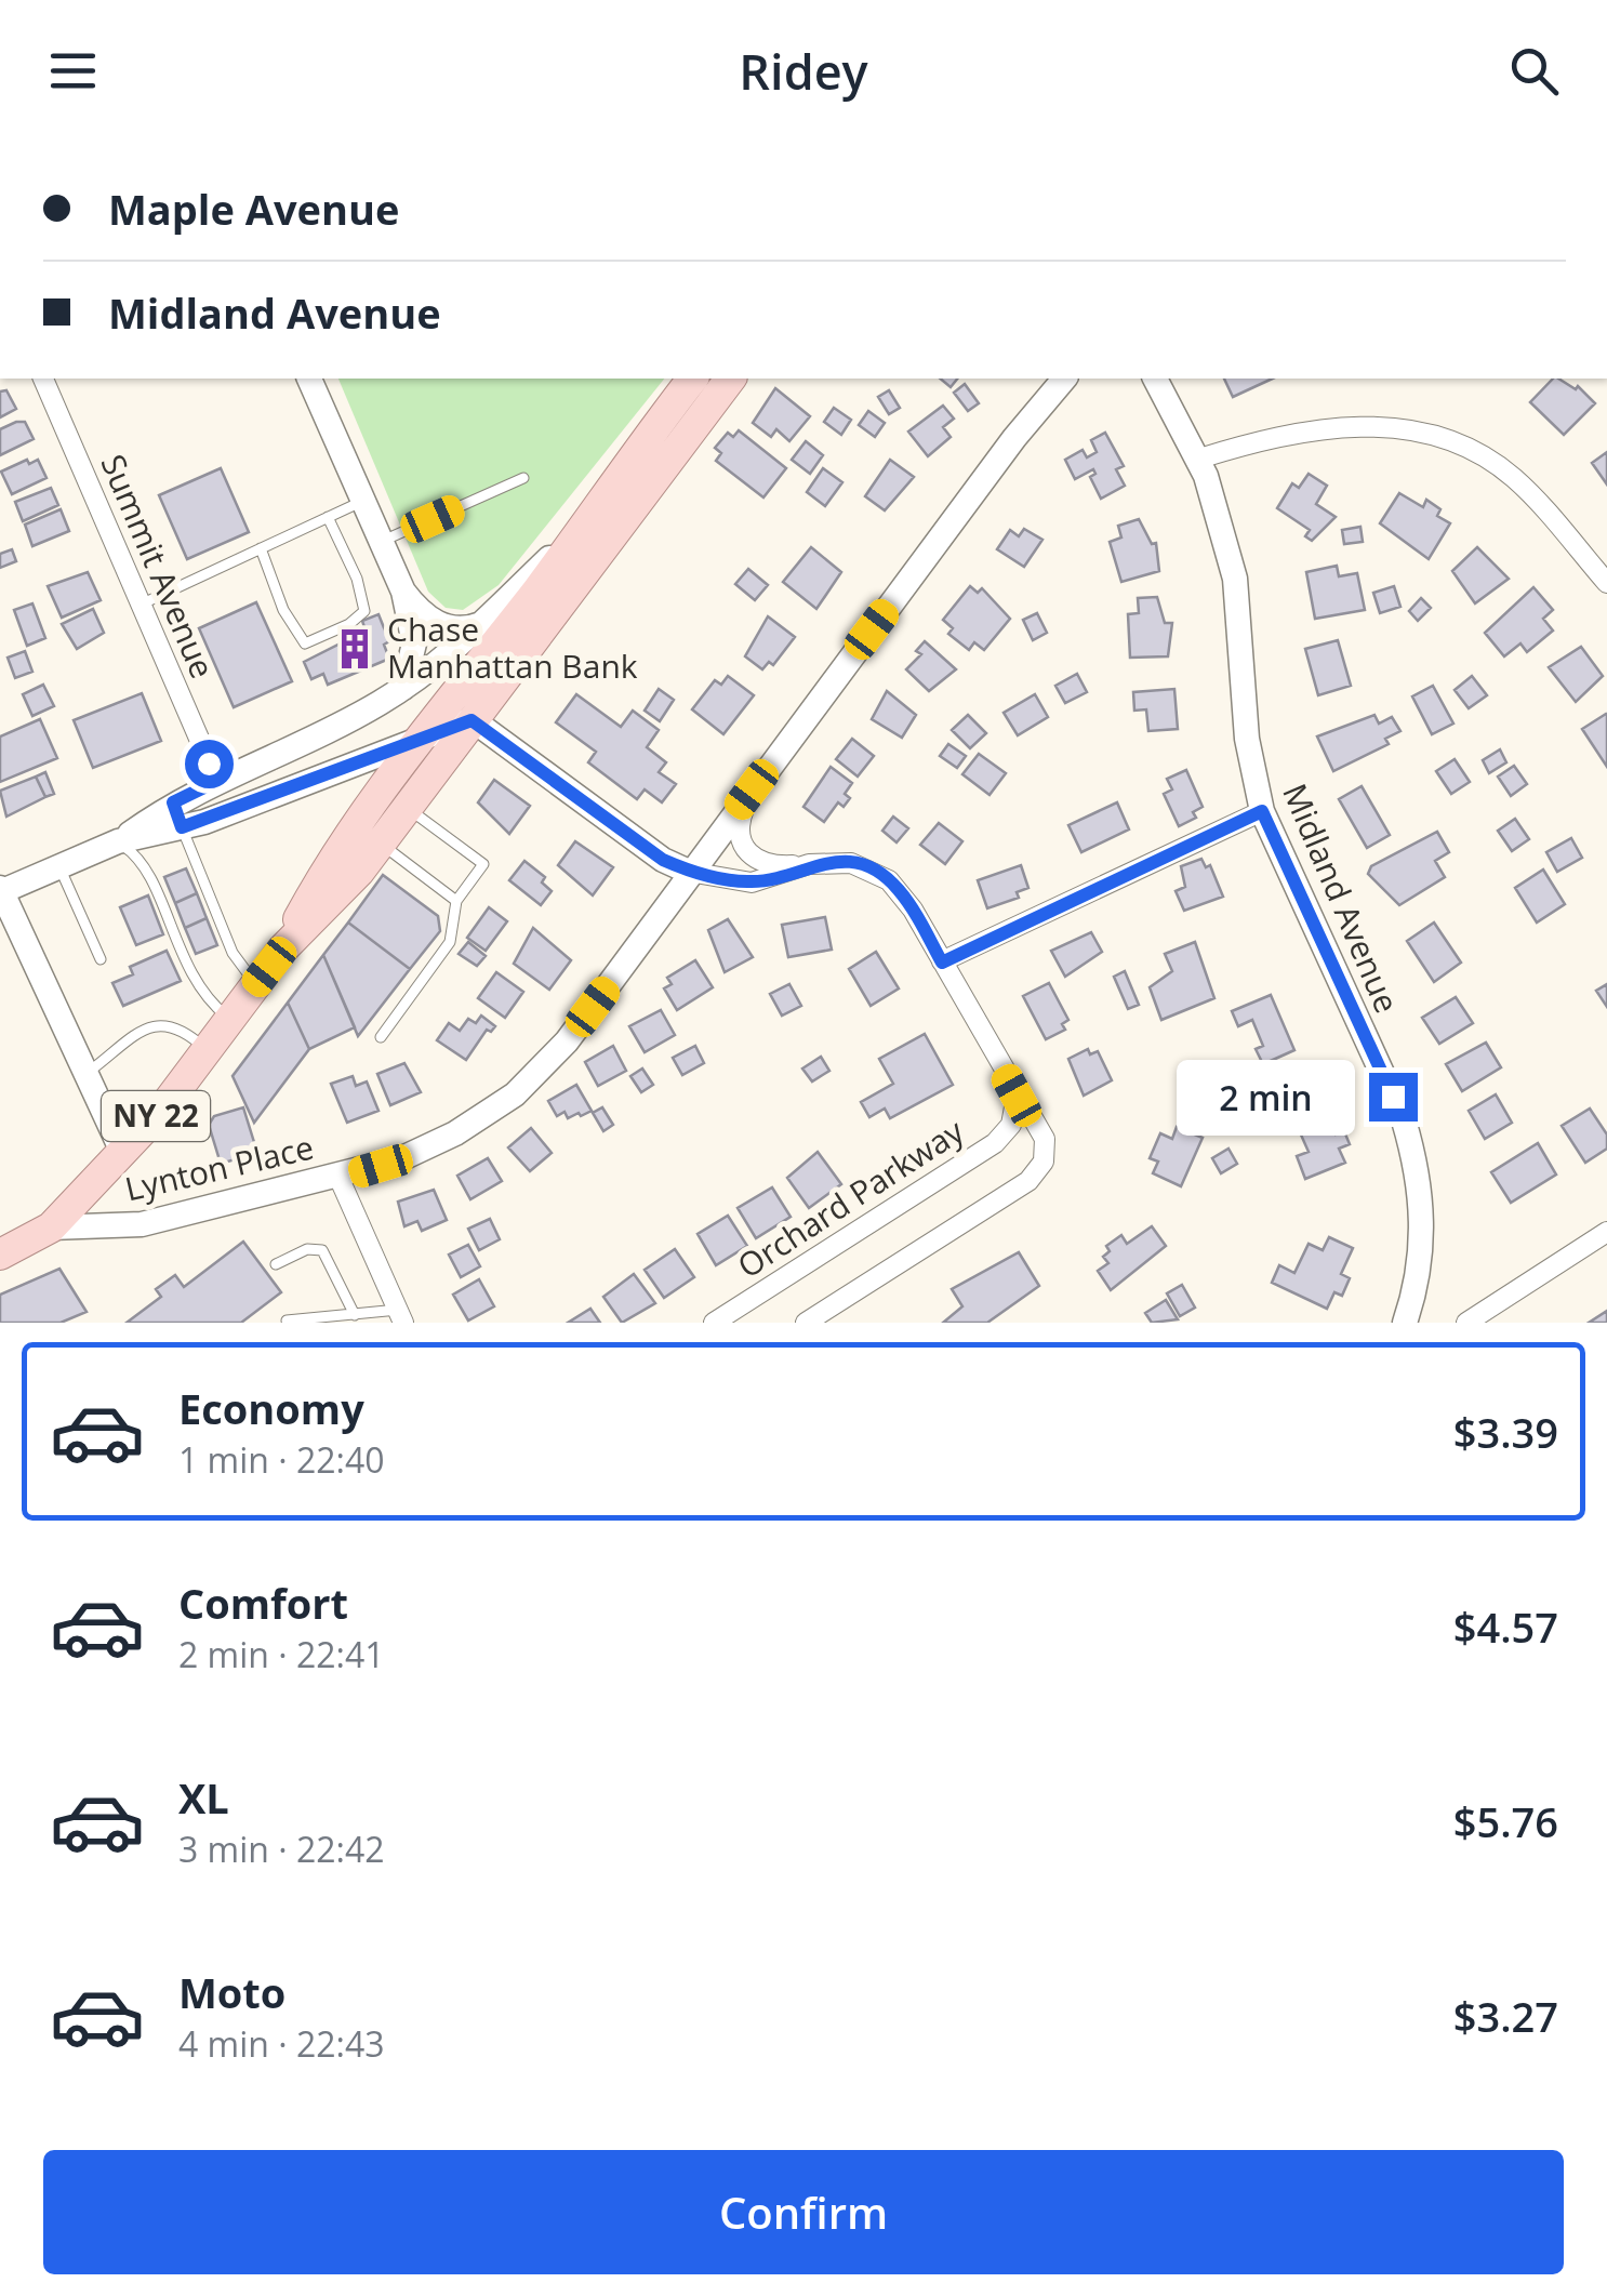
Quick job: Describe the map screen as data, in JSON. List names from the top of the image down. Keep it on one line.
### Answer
{"streets":{"main road":["NY 22"],"street":["Summit Avenue","Midland Avenue","Lynton Place","Orchard Parkway"]},"crossings":[["NY 22","Lynton Place"]],"places":{"building":["Chase Manhattan Bank"]},"page":{"header":"Ridey","banner":["Maple Avenue","Midland Avenue"],"bubble":"2 min","list":[{"name":"Economy","note":"1 min · 22:40","value":"$3.39"},{"name":"Comfort","note":"2 min · 22:41","value":"$4.57"},{"name":"XL","note":"3 min · 22:42","value":"$5.76"},{"name":"Moto","note":"4 min · 22:43","value":"$3.27"}],"buttons":"Confirm"}}
